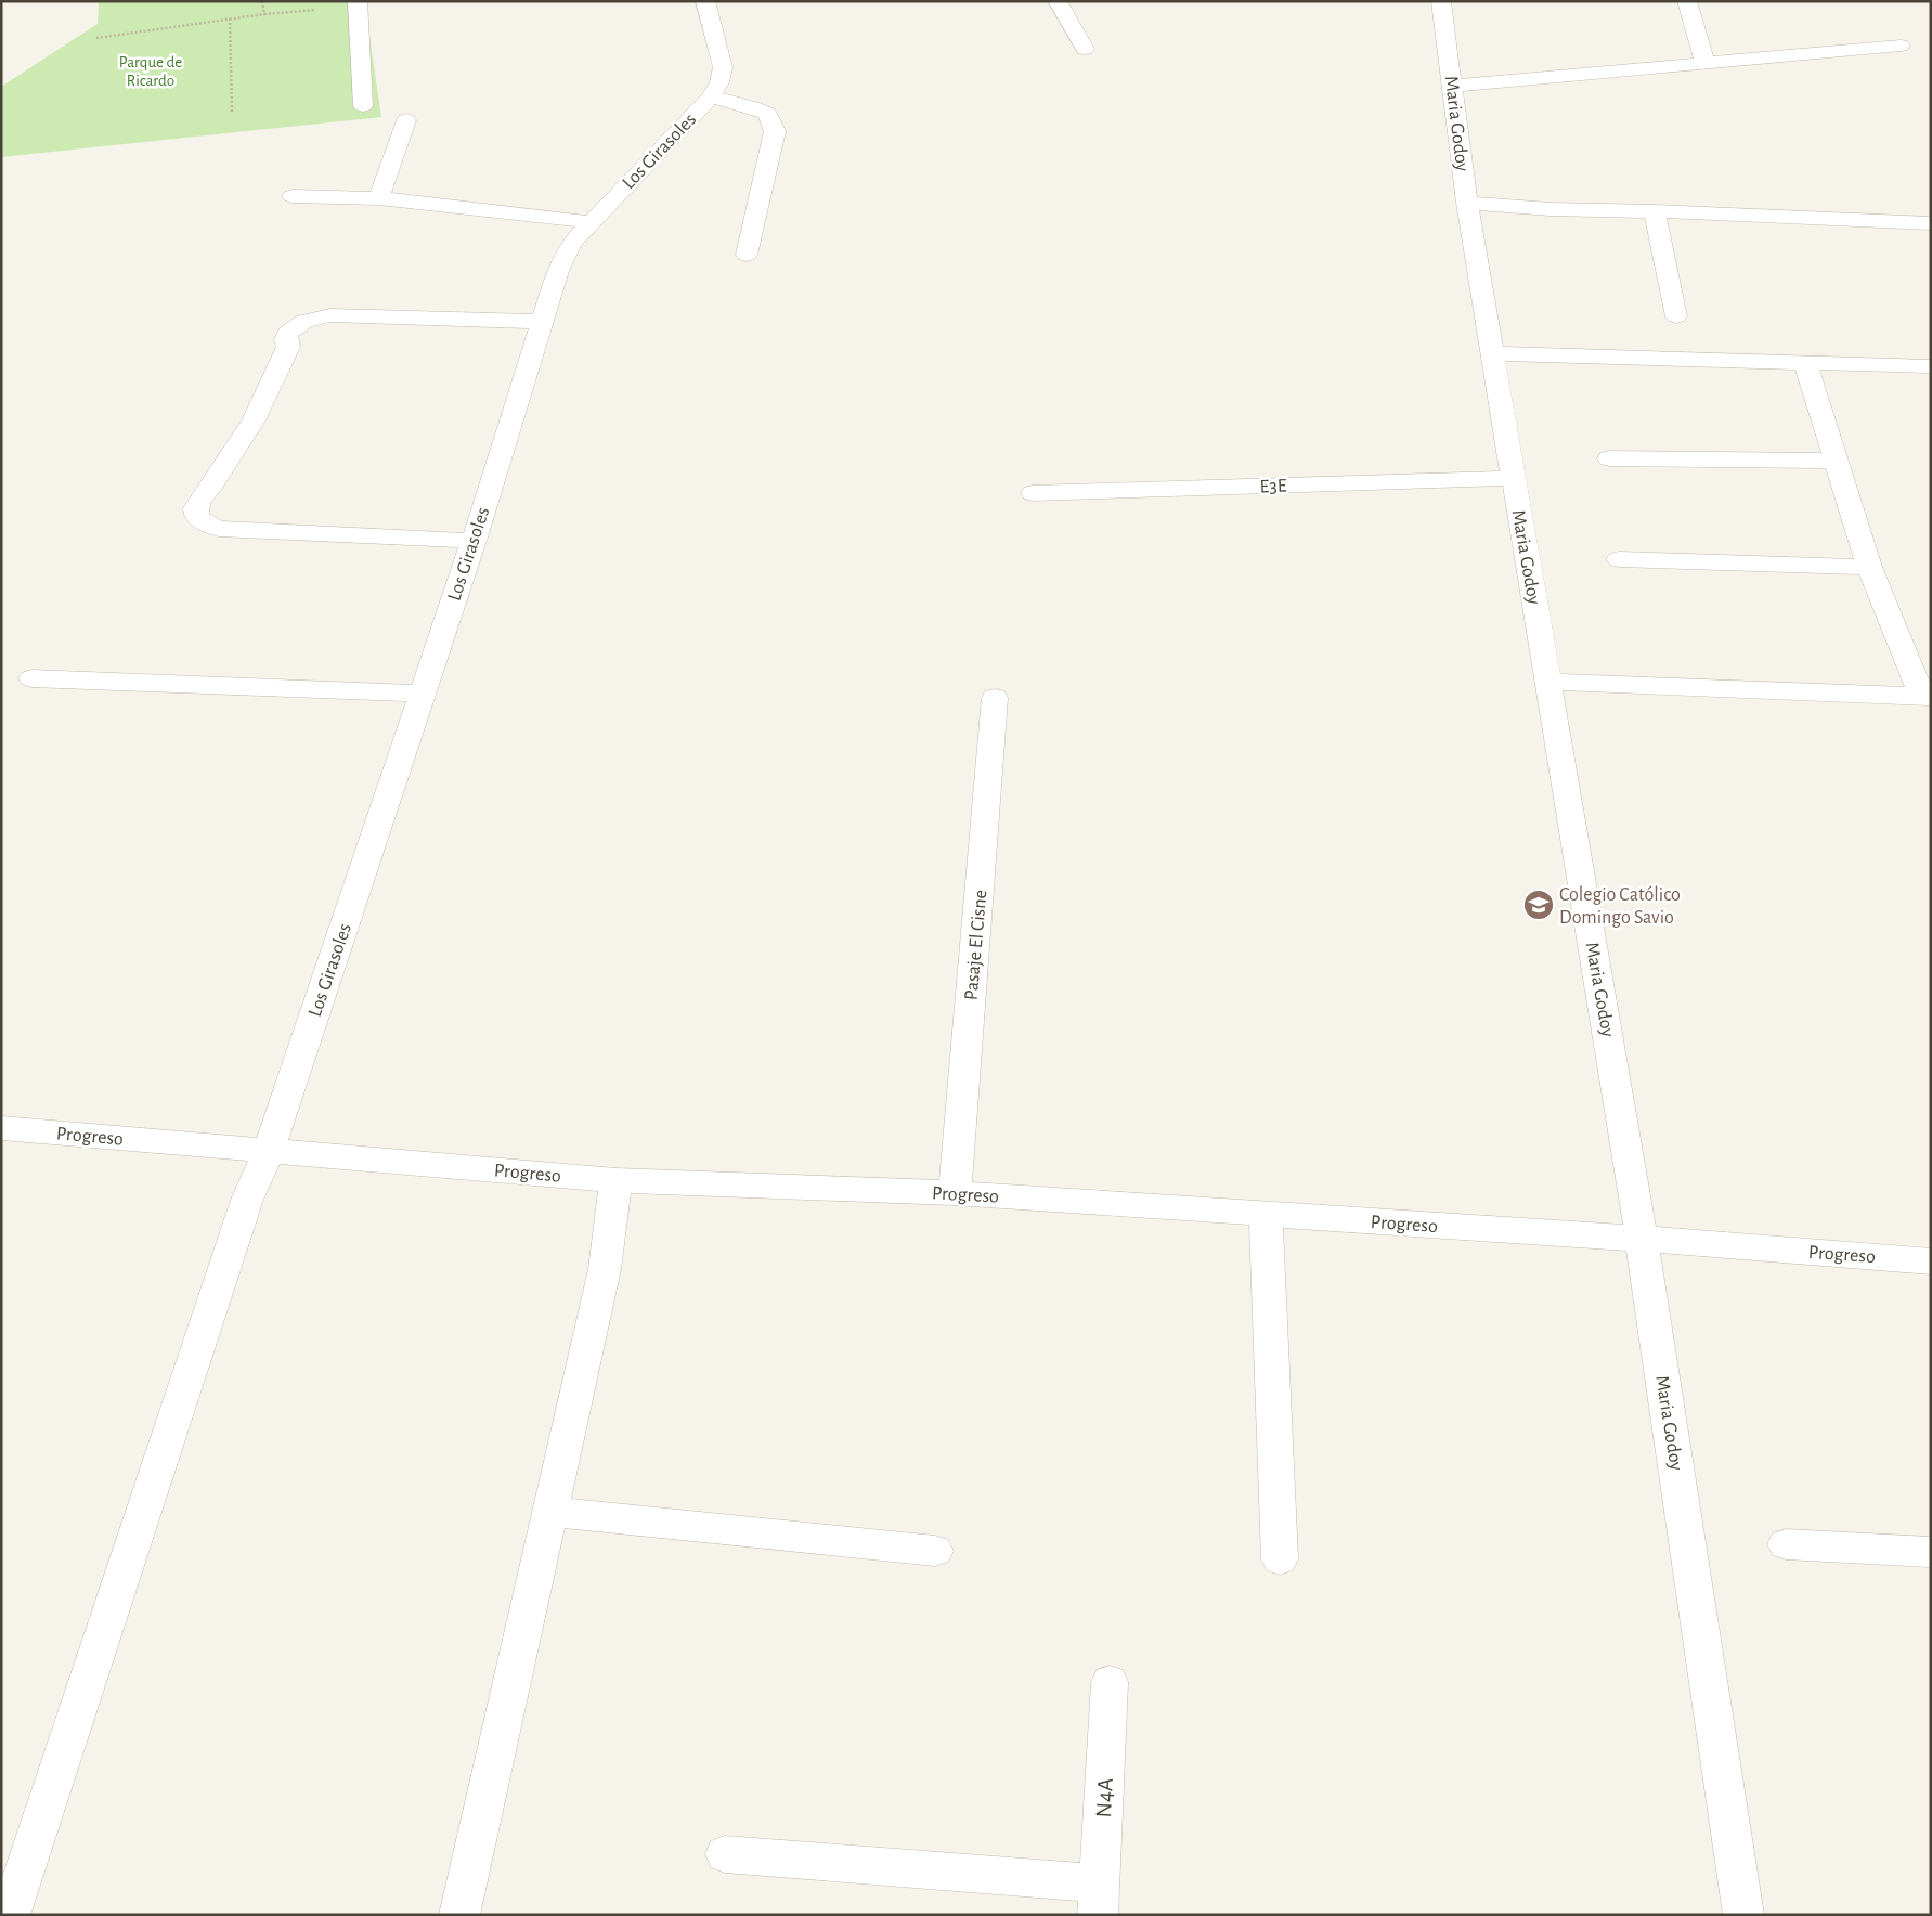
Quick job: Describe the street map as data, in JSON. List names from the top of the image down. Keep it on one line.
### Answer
{"streets":{"street":["Maria Godoy","Los Girasoles","E3E","Pasaje El Cisne","Progreso","N4A"]},"crossings":[["Maria Godoy","E3E"],["Maria Godoy","Progreso"],["Los Girasoles","Progreso"],["Pasaje El Cisne","Progreso"]],"parks":["Parque de Ricardo"],"places":{"school or university":["Colegio Católico Domingo Savio"]}}
